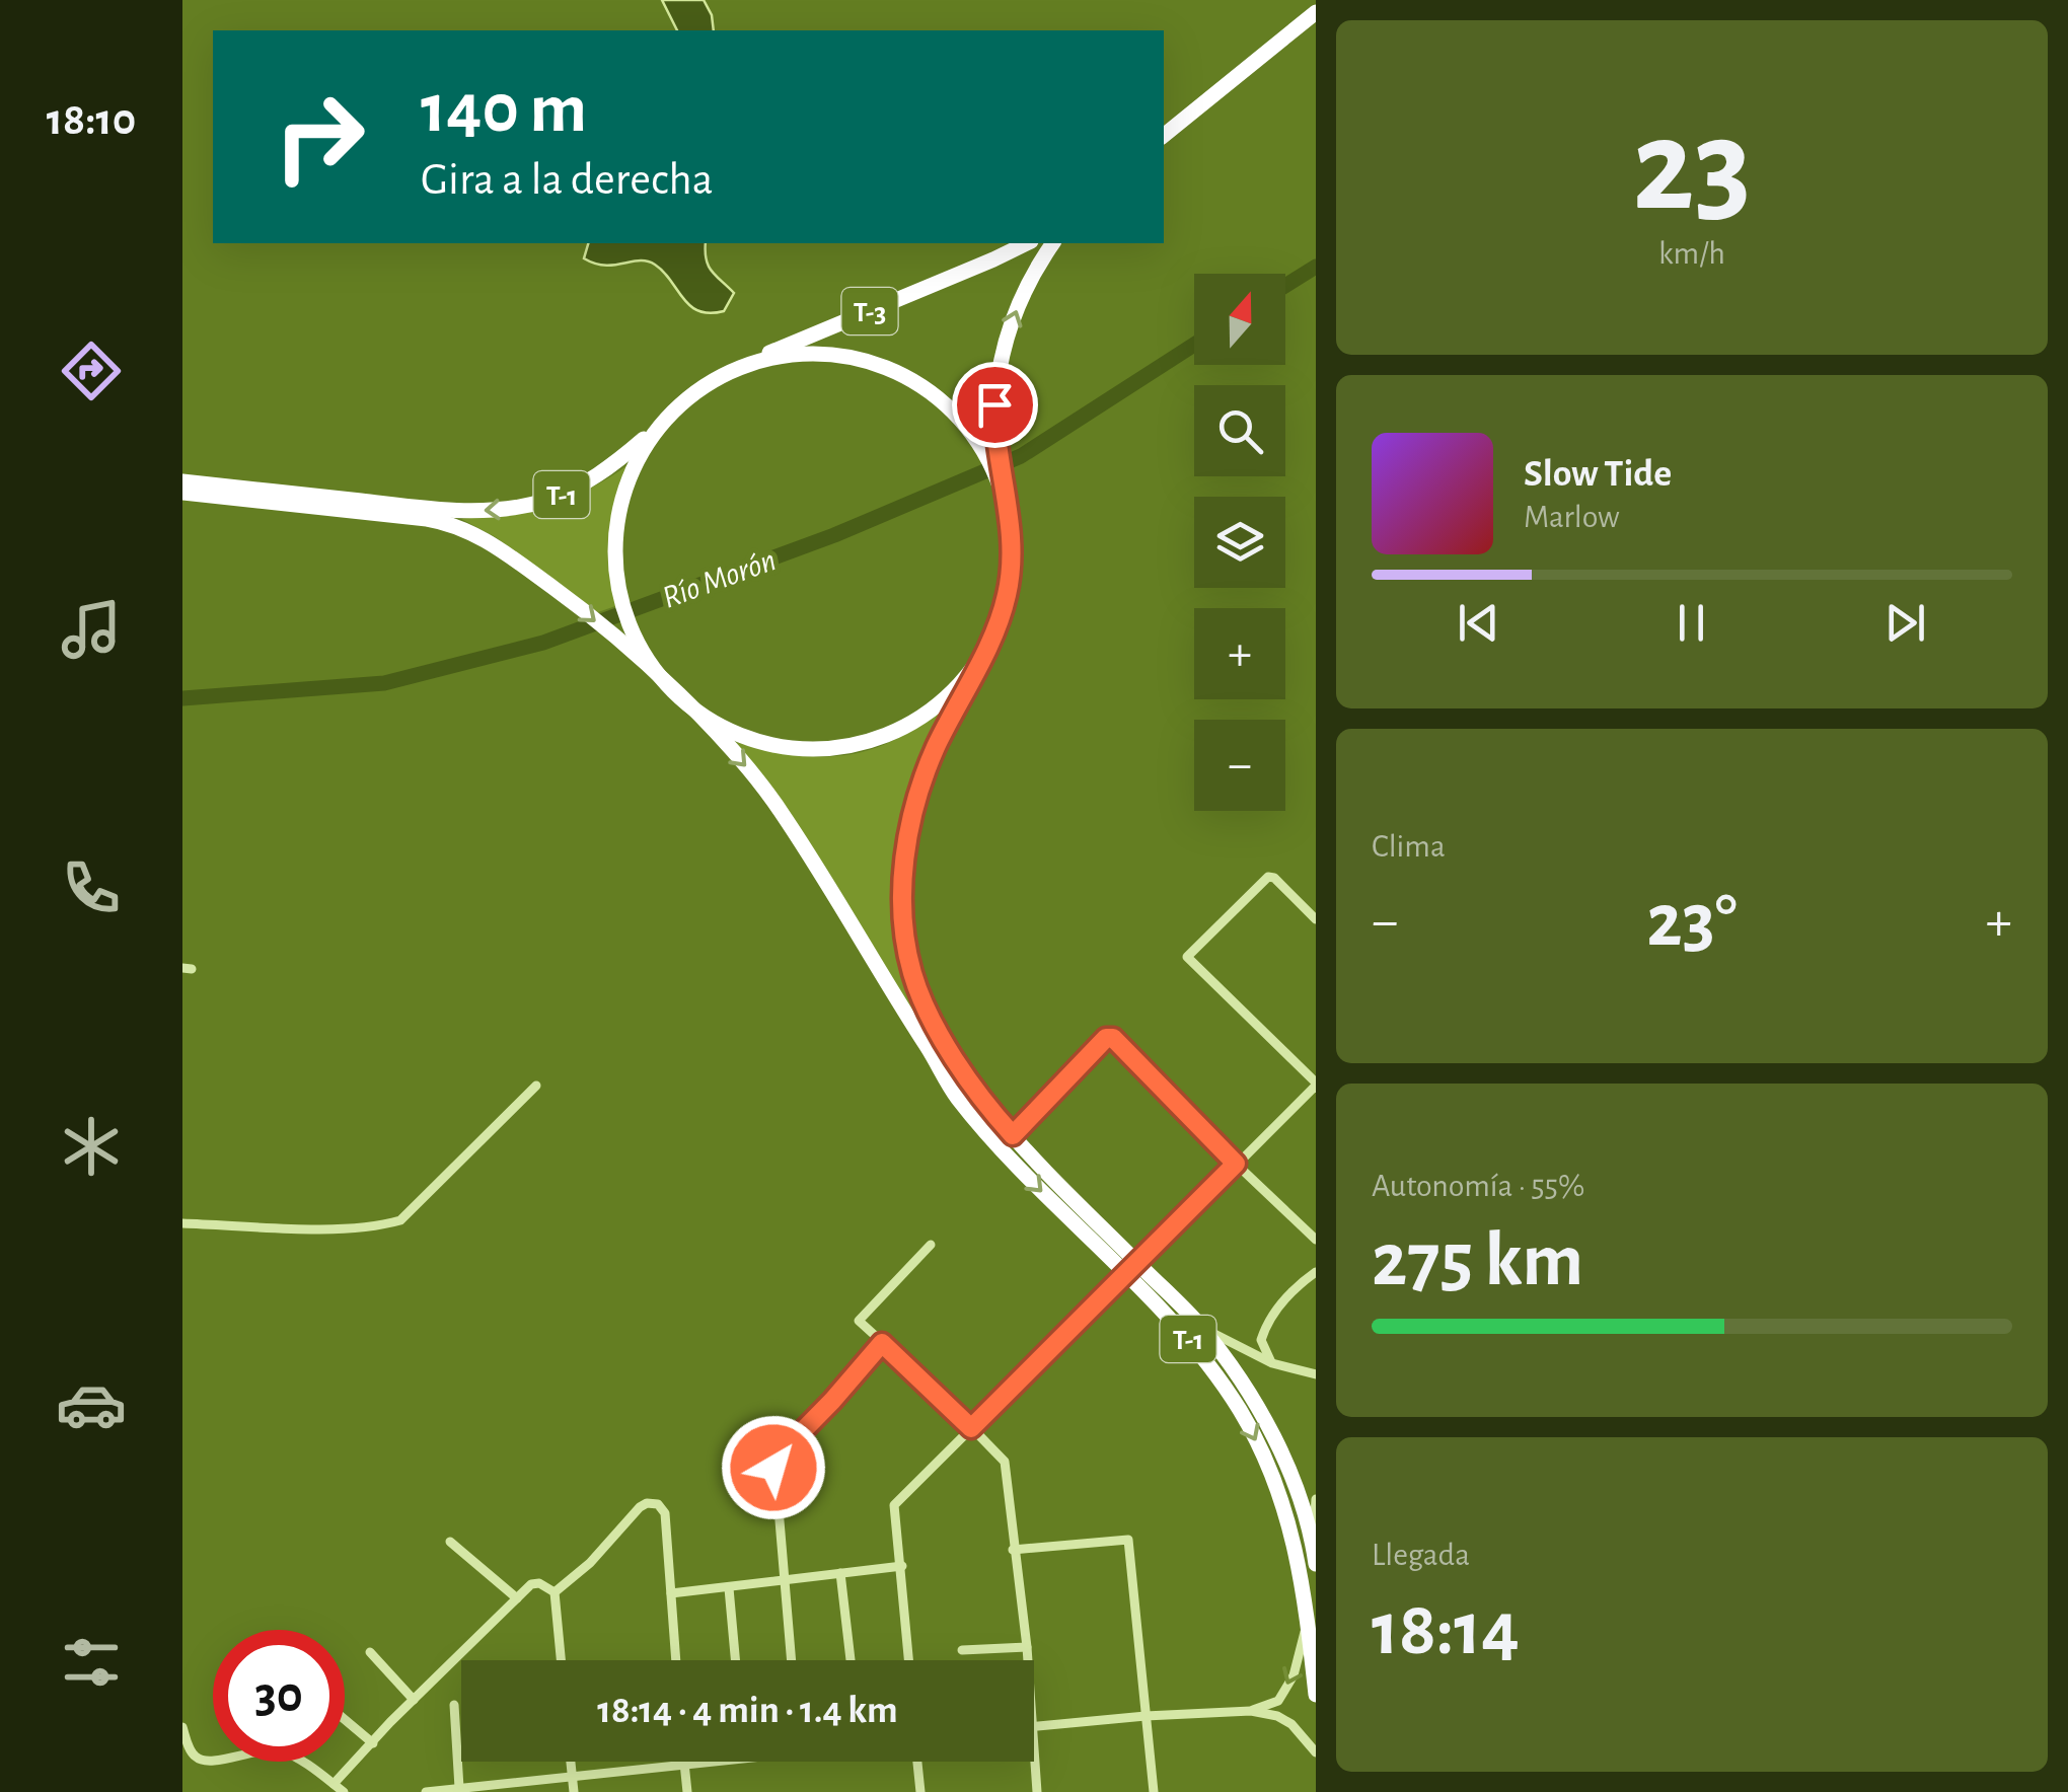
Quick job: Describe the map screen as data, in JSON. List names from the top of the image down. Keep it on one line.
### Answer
{"streets":{"highway":["T-3","T-1"]},"crossings":[["T-3","T-1"]],"water":["Río Morón"],"north":"top","page":{"tabs":"18:10","tile":[["23","km/h"],"Clima",["Autonomía · 55%","275 km"],["Llegada","18:14"]],"turn":["140 m","Gira a la derecha"],"map_buttons":["+","−"],"song":["Slow Tide","Marlow"],"heat":["−","23°","+"],"limit":"30","trip":"18:14 · 4 min · 1.4 km"}}
